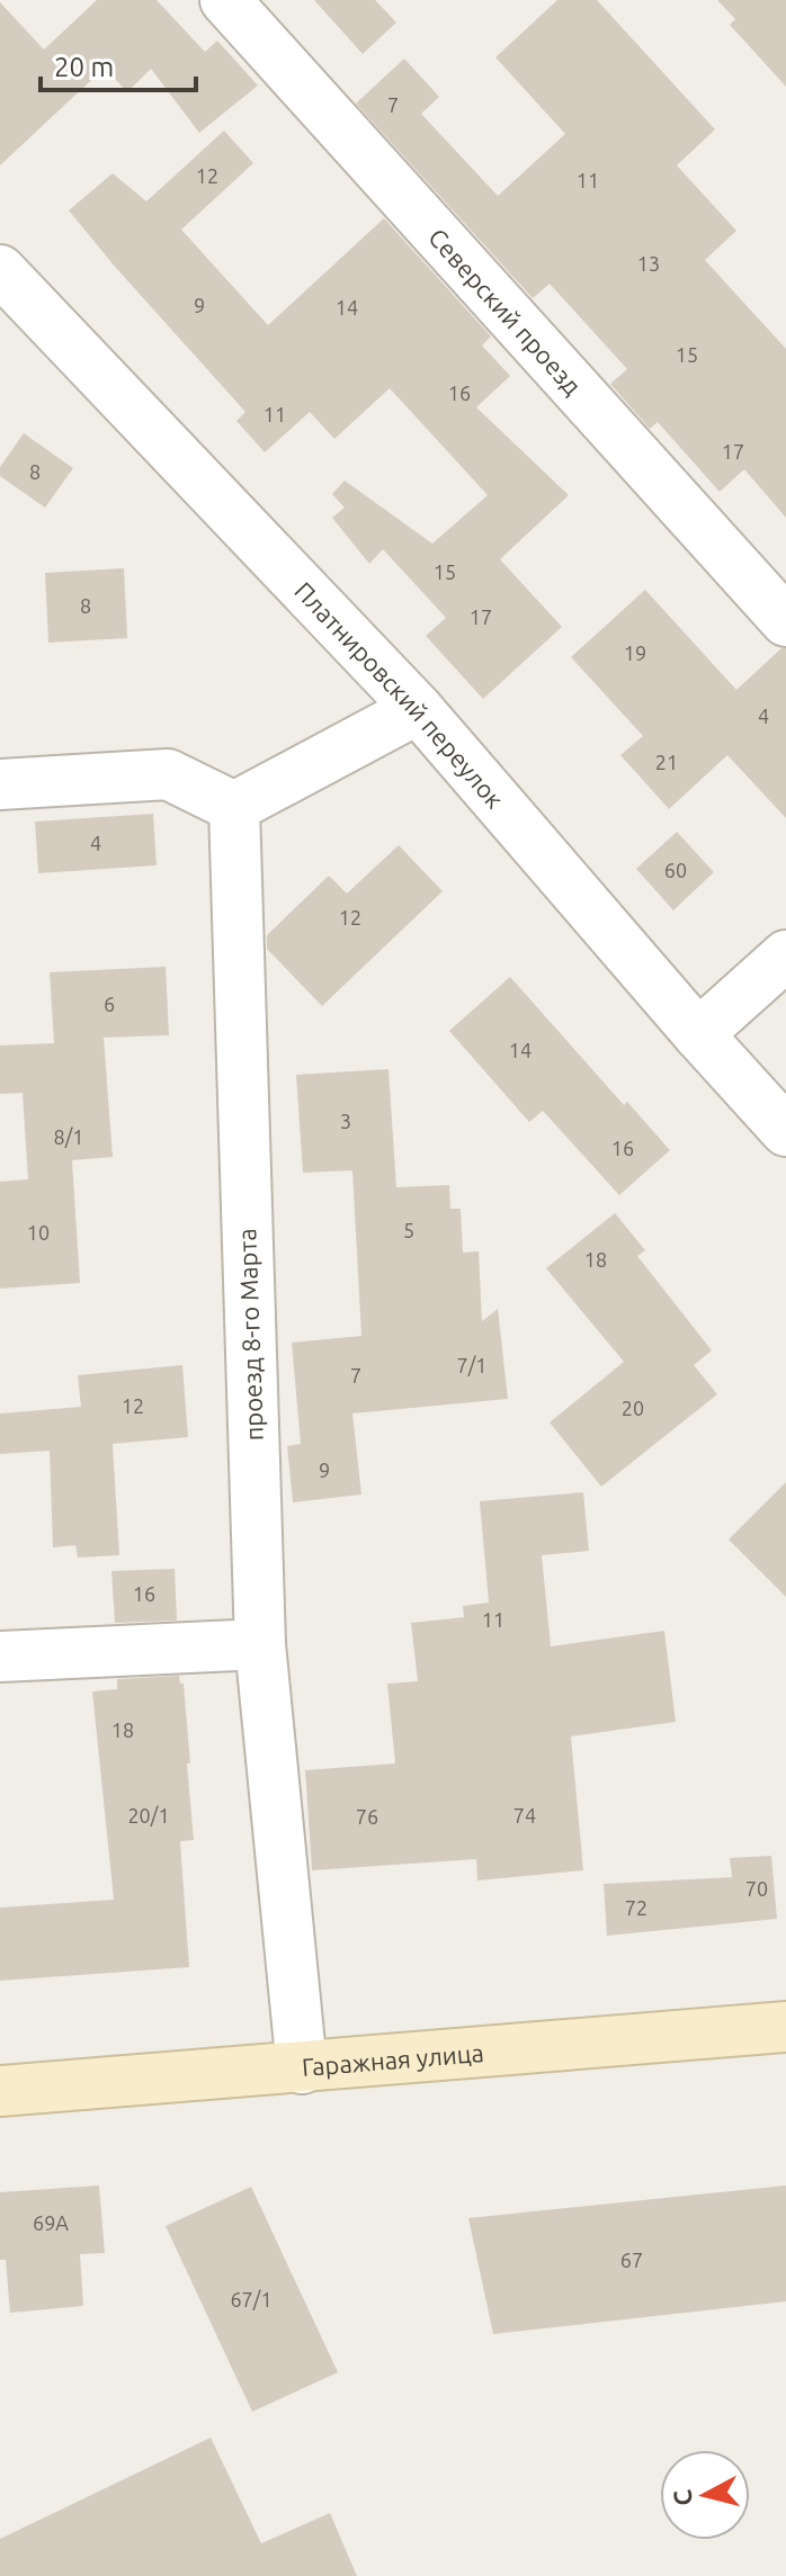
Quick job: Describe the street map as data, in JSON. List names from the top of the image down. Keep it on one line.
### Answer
{"streets":{"street":["Северский проезд","Платнировский переулок","проезд 8-го Марта","Гаражная улица"]},"crossings":[["проезд 8-го Марта","Гаражная улица"]],"house_numbers":["7","12","11","13","9","14","15","16","11","17","8","15","8","17","19","4","21","4","60","12","6","14","3","8/1","16","5","10","18","7/1","7","12","20","9","16","11","18","20/1","74","76","70","72","69А","67","67/1"],"scale_bar":"20 m","north":"left"}
